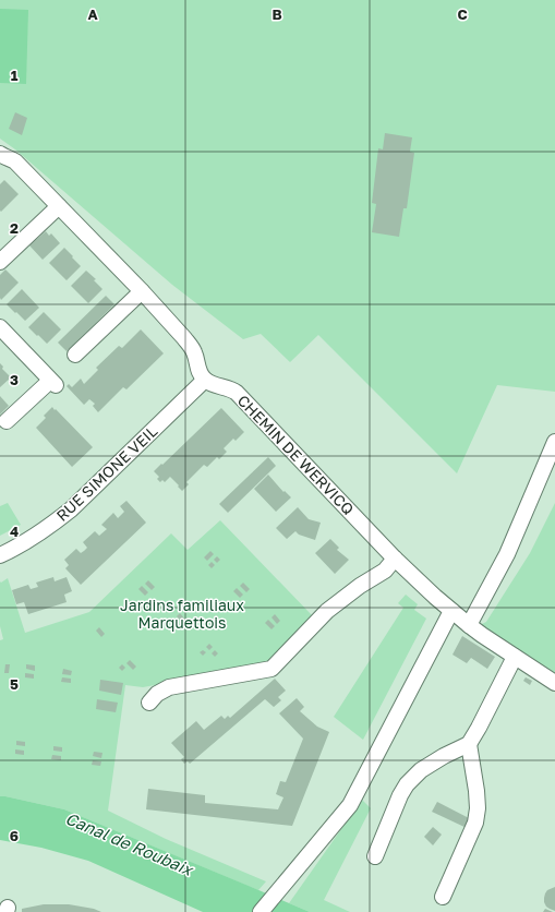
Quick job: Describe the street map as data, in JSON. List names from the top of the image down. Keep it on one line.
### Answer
{"streets":{"street":["CHEMIN DE WERVICQ","RUE SIMONE VEIL"]},"crossings":[["CHEMIN DE WERVICQ","RUE SIMONE VEIL"]],"water":["Canal de Roubaix"],"parks":["Jardins familiaux Marquettois"],"grid":{"columns":["A","B","C"],"rows":["1","2","3","4","5","6"]}}
